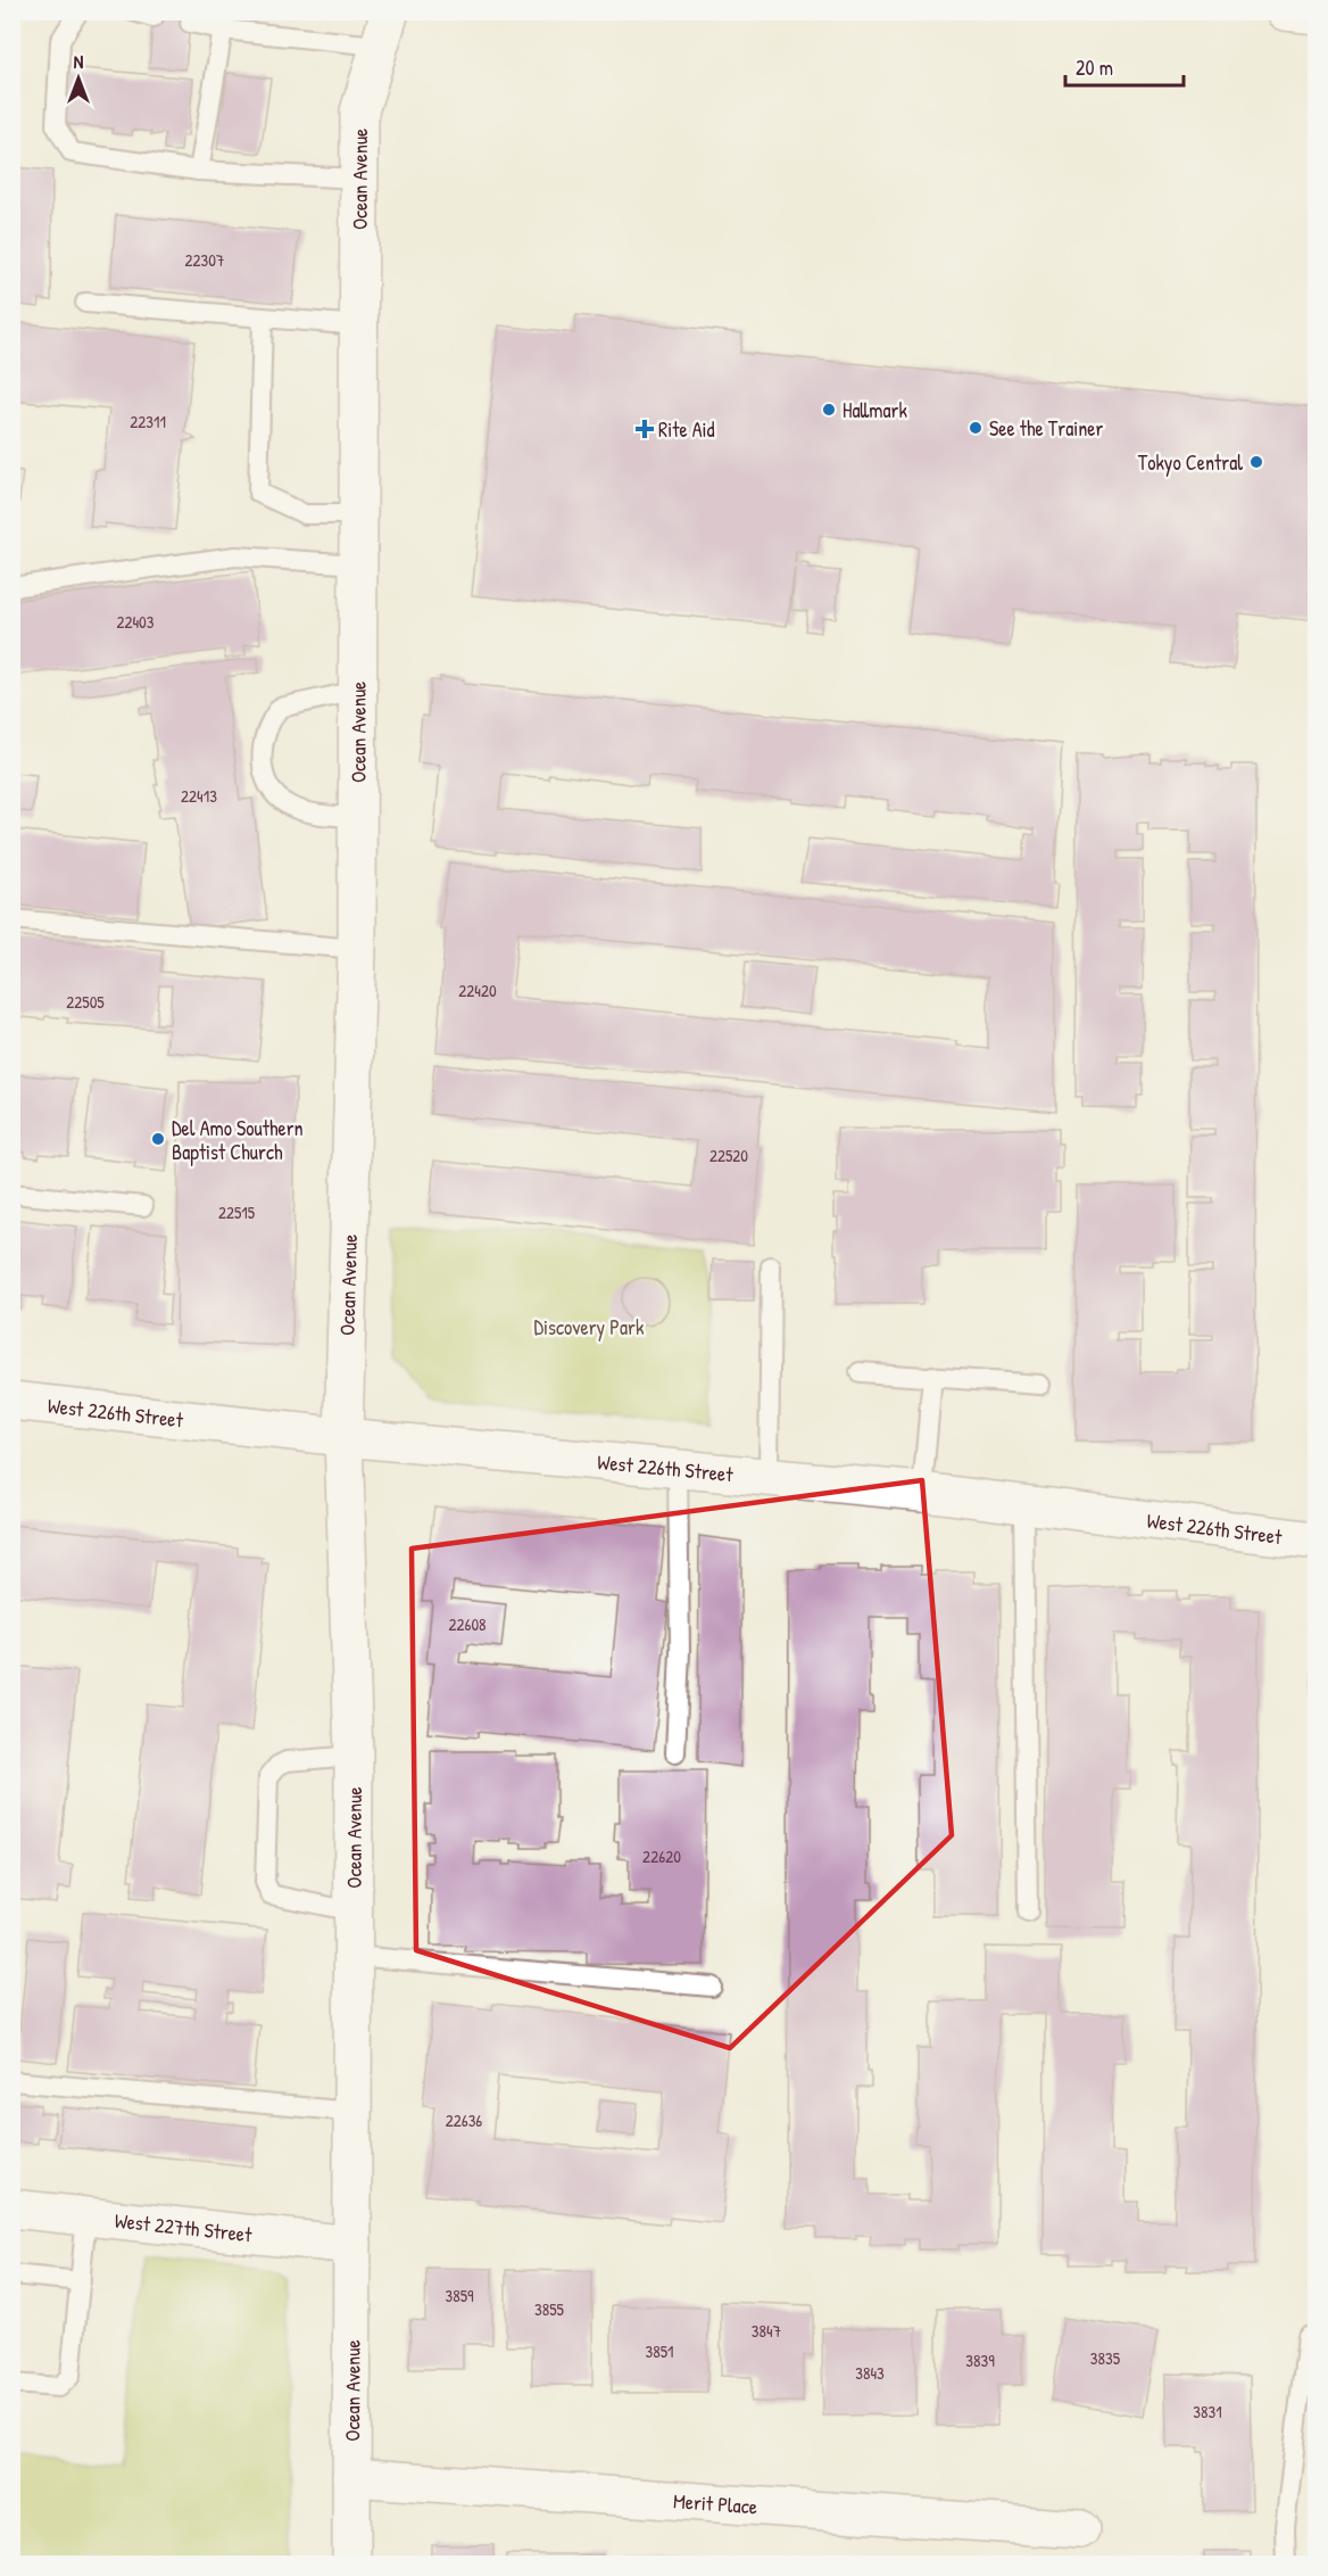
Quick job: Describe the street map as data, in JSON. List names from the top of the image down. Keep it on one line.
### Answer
{"streets":{"street":["Ocean Avenue","West 226th Street","West 227th Street","Merit Place"]},"crossings":[["Ocean Avenue","West 226th Street"],["Ocean Avenue","West 227th Street"],["Ocean Avenue","Merit Place"]],"parks":["Discovery Park"],"places":{"other":["Hallmark","See the Trainer","Tokyo Central","Del Amo Southern Baptist Church"],"health":["Rite Aid"]},"house_numbers":["22307","22311","22403","22413","22420","22505","22520","22515","22608","22620","22636","3859","3855","3847","3851","3835","3839","3843","3831"],"scale_bar":"20 m","north":"top"}
